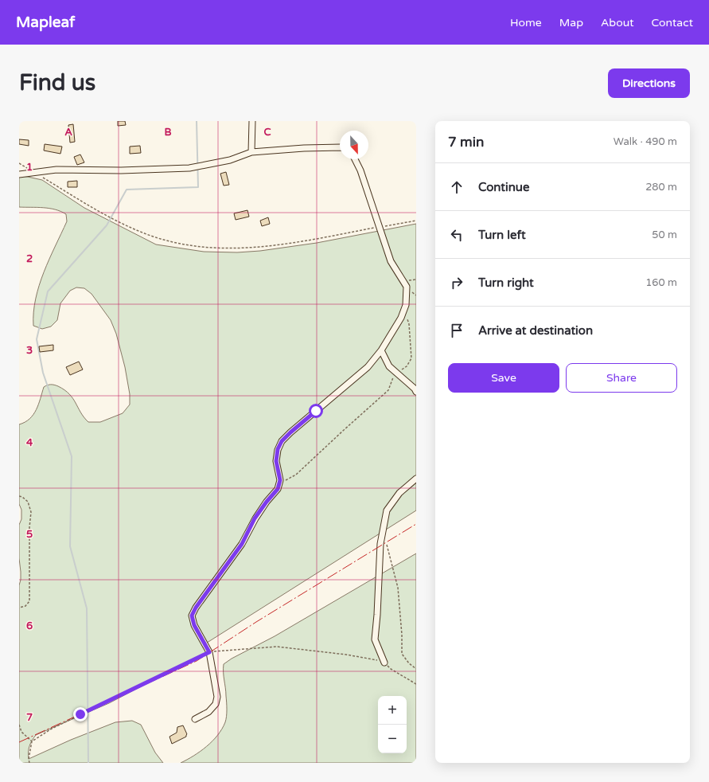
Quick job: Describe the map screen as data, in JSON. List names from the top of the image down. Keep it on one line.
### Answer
{"north":"bottom","page":{"header":"Mapleaf","nav":["Home","Map","About","Contact"],"buttons":["Directions",["Save","Share"]],"title":"Find us","heading":["7 min","Walk · 490 m"],"list":[["Continue","280 m"],["Turn left","50 m"],["Turn right","160 m"],"Arrive at destination"],"map_buttons":["+","−"]},"grid":{"columns":["A","B","C"],"rows":["1","2","3","4","5","6","7"]}}
